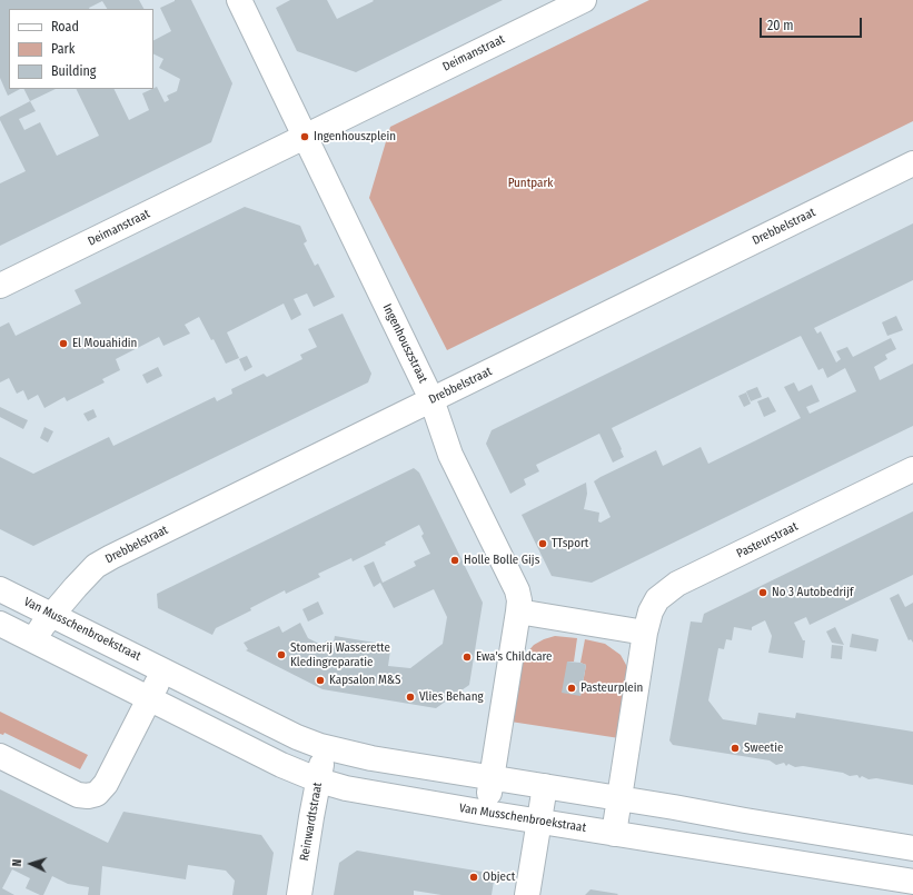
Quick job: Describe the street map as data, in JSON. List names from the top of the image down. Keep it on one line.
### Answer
{"streets":{"street":["Deimanstraat","Drebbelstraat","Ingenhouszstraat","Pasteurstraat","Van Musschenbroekstraat","Reinwardtstraat"]},"crossings":[["Deimanstraat","Ingenhouszstraat"],["Drebbelstraat","Ingenhouszstraat"],["Drebbelstraat","Van Musschenbroekstraat"],["Van Musschenbroekstraat","Reinwardtstraat"]],"parks":["Puntpark"],"places":["Ingenhouszplein","El Mouahidin","TTsport","Holle Bolle Gijs","No 3 Autobedrijf","Stomerij Wasserette Kledingreparatie","Ewa's Childcare","Kapsalon M&S","Pasteurplein","Vlies Behang","Sweetie","Object"],"legend":["Road","Park","Building"],"scale_bar":"20 m","north":"left"}
